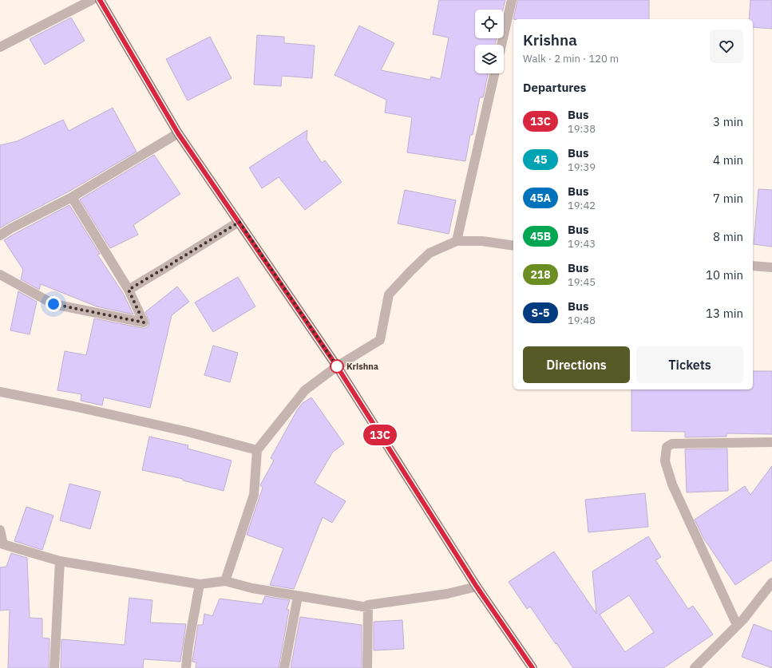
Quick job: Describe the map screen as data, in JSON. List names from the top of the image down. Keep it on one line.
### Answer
{"places":["Krishna"],"lines":["bus line 13C"],"page":{"on_map":"13C","heading":[["Krishna","Walk · 2 min · 120 m"],"Departures"],"list":[{"mark":"13C","name":"Bus","note":"19:38","value":"3 min"},{"mark":"45","name":"Bus","note":"19:39","value":"4 min"},{"mark":"45A","name":"Bus","note":"19:42","value":"7 min"},{"mark":"45B","name":"Bus","note":"19:43","value":"8 min"},{"mark":"218","name":"Bus","note":"19:45","value":"10 min"},{"mark":"S-5","name":"Bus","note":"19:48","value":"13 min"}],"buttons":["Directions","Tickets"]}}
